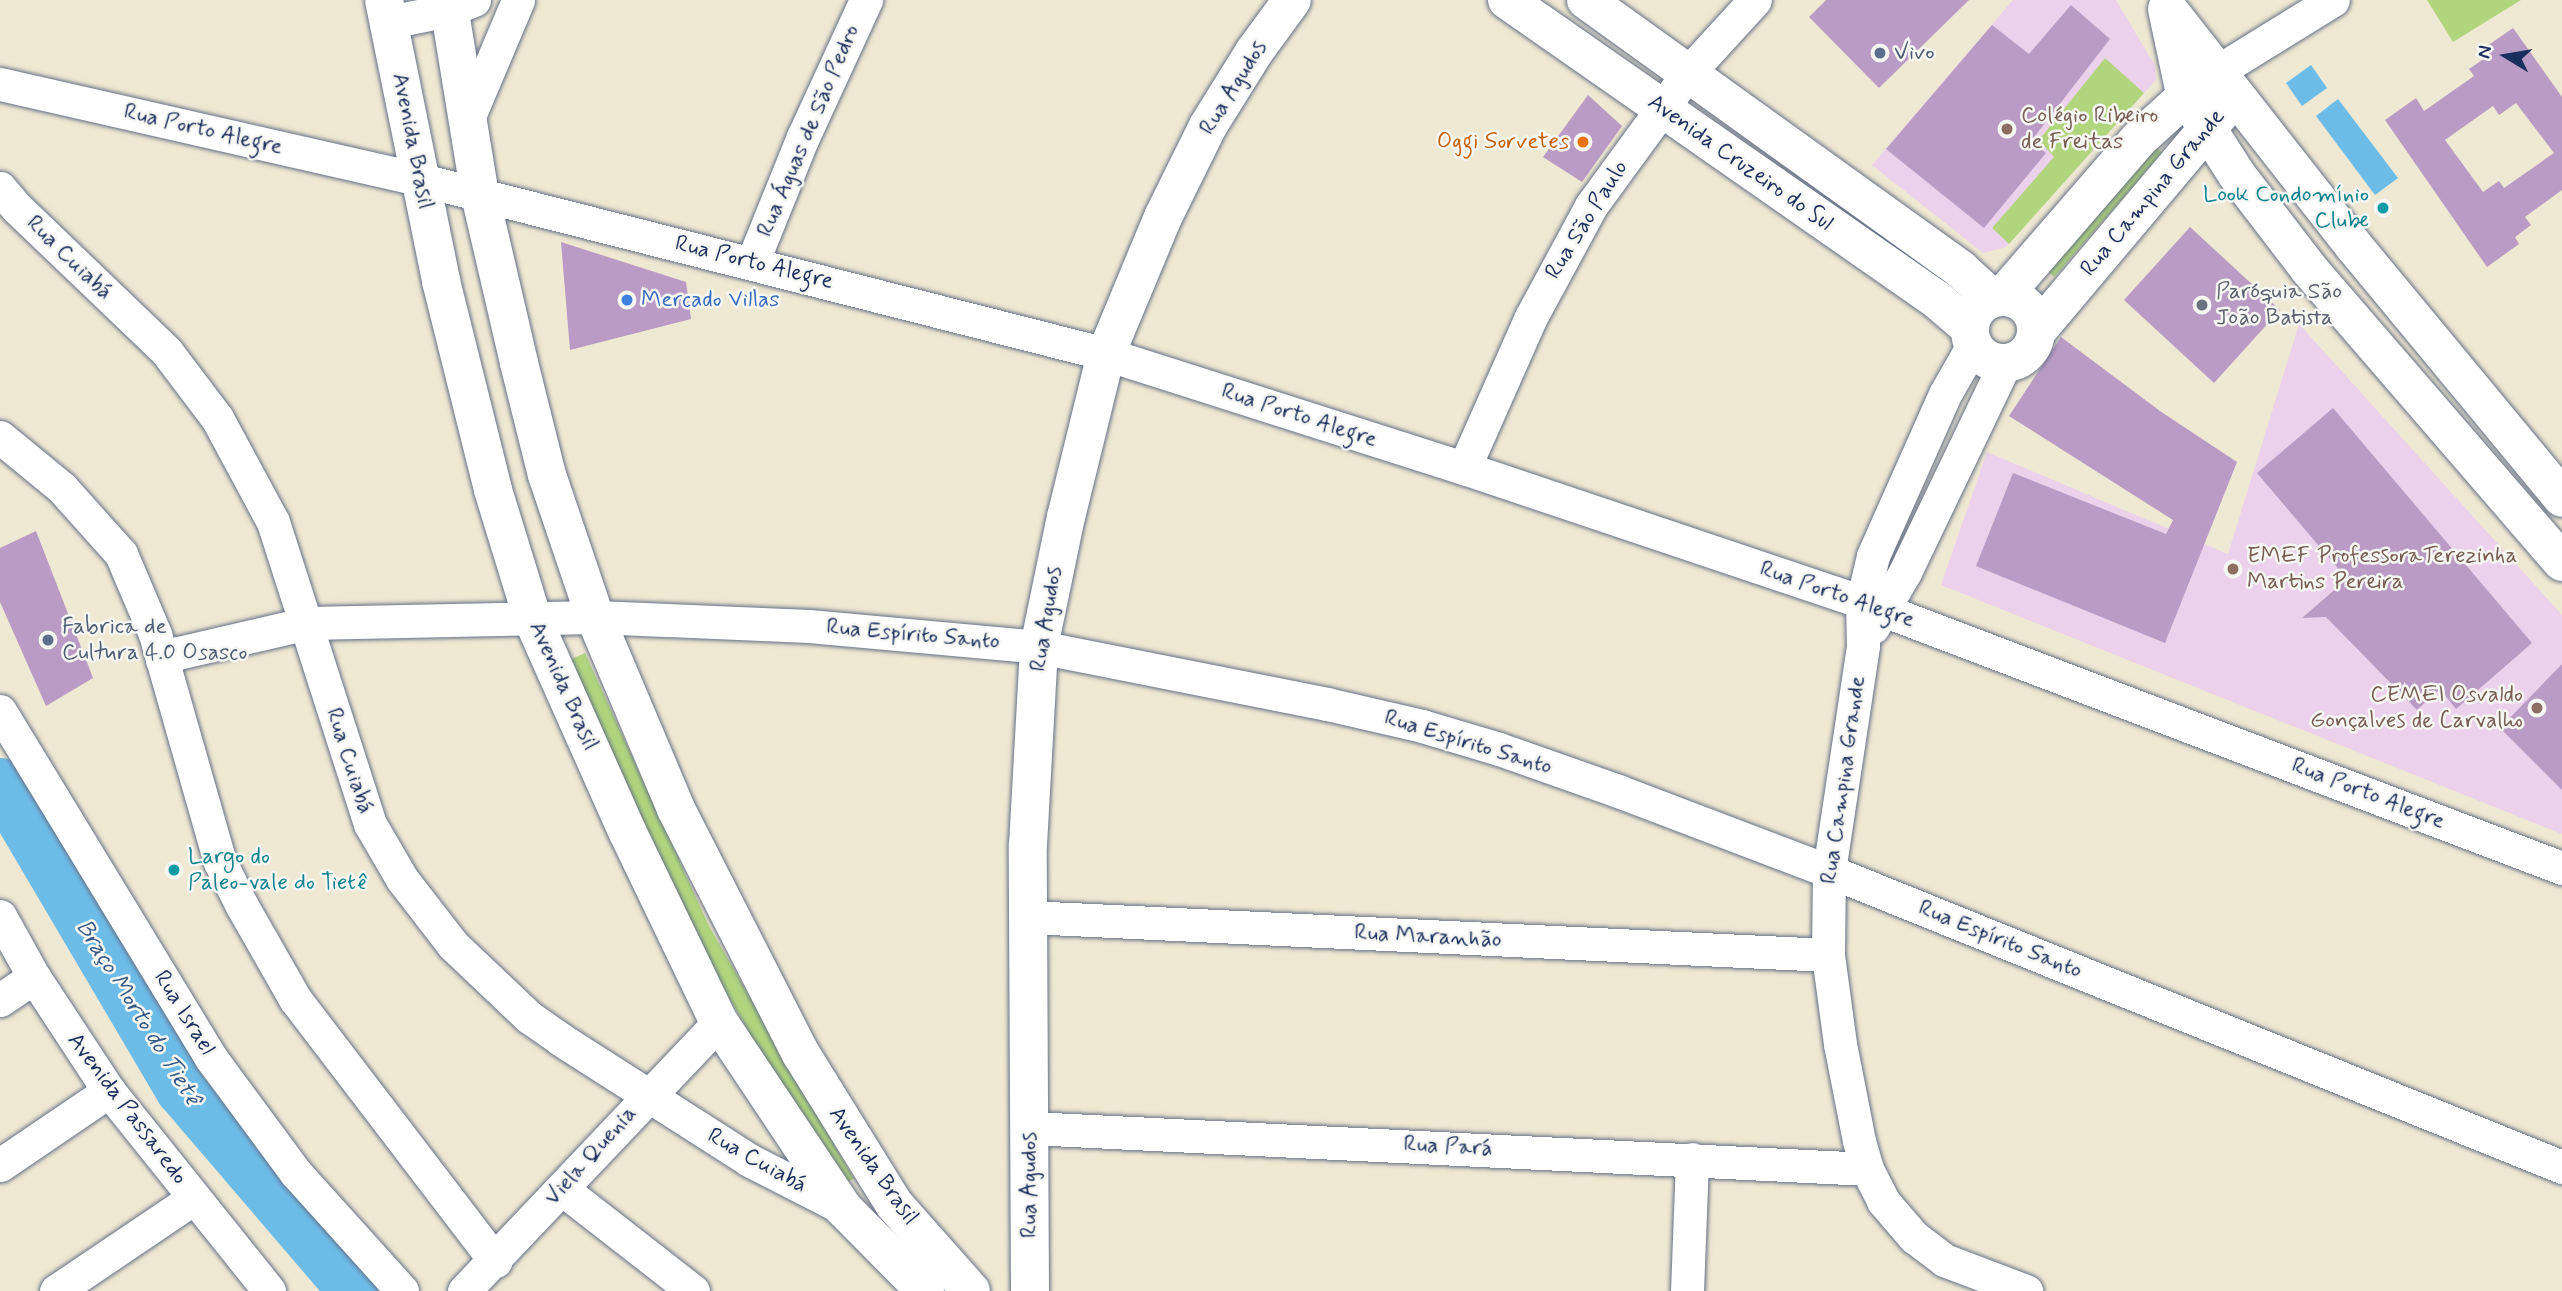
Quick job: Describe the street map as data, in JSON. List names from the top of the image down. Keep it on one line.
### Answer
{"streets":{"street":["Rua Agudos","Rua Porto Alegre","Rua Águas de São Pedro","Avenida Brasil","Avenida Cruzeiro do Sul","Rua Campina Grande","Rua São Paulo","Rua Cuiabá","Rua Espírito Santo","Rua Maranhão","Rua Israel","Avenida Passaredo","Rua Pará","Viela Quenia"]},"crossings":[["Rua Agudos","Rua Porto Alegre"],["Rua Agudos","Rua Espírito Santo"],["Rua Agudos","Rua Maranhão"],["Rua Agudos","Rua Pará"],["Rua Porto Alegre","Rua Águas de São Pedro"],["Rua Porto Alegre","Avenida Brasil"],["Rua Porto Alegre","Rua Campina Grande"],["Rua Porto Alegre","Rua São Paulo"],["Avenida Brasil","Rua Cuiabá"],["Avenida Brasil","Rua Espírito Santo"],["Avenida Brasil","Viela Quenia"],["Avenida Cruzeiro do Sul","Rua Campina Grande"],["Avenida Cruzeiro do Sul","Rua São Paulo"],["Rua Campina Grande","Rua Espírito Santo"],["Rua Campina Grande","Rua Maranhão"],["Rua Campina Grande","Rua Pará"],["Rua Cuiabá","Rua Espírito Santo"],["Rua Cuiabá","Viela Quenia"]],"water":["Braço Morto do Tietê"],"places":["Vivo","Colégio Ribeiro de Freitas","Oggi Sorvetes","Look Condomínio Clube","Mercado Villas","Paróquia São João Batista","EMEF ProfessoraTerezinha Martins Pereira","Fabrica de Cultura 4.0 Osasco","CEMEI Osvaldo Gonçalves de Carvalho","Largo do Paleo-vale do Tietê"],"north":"left"}
